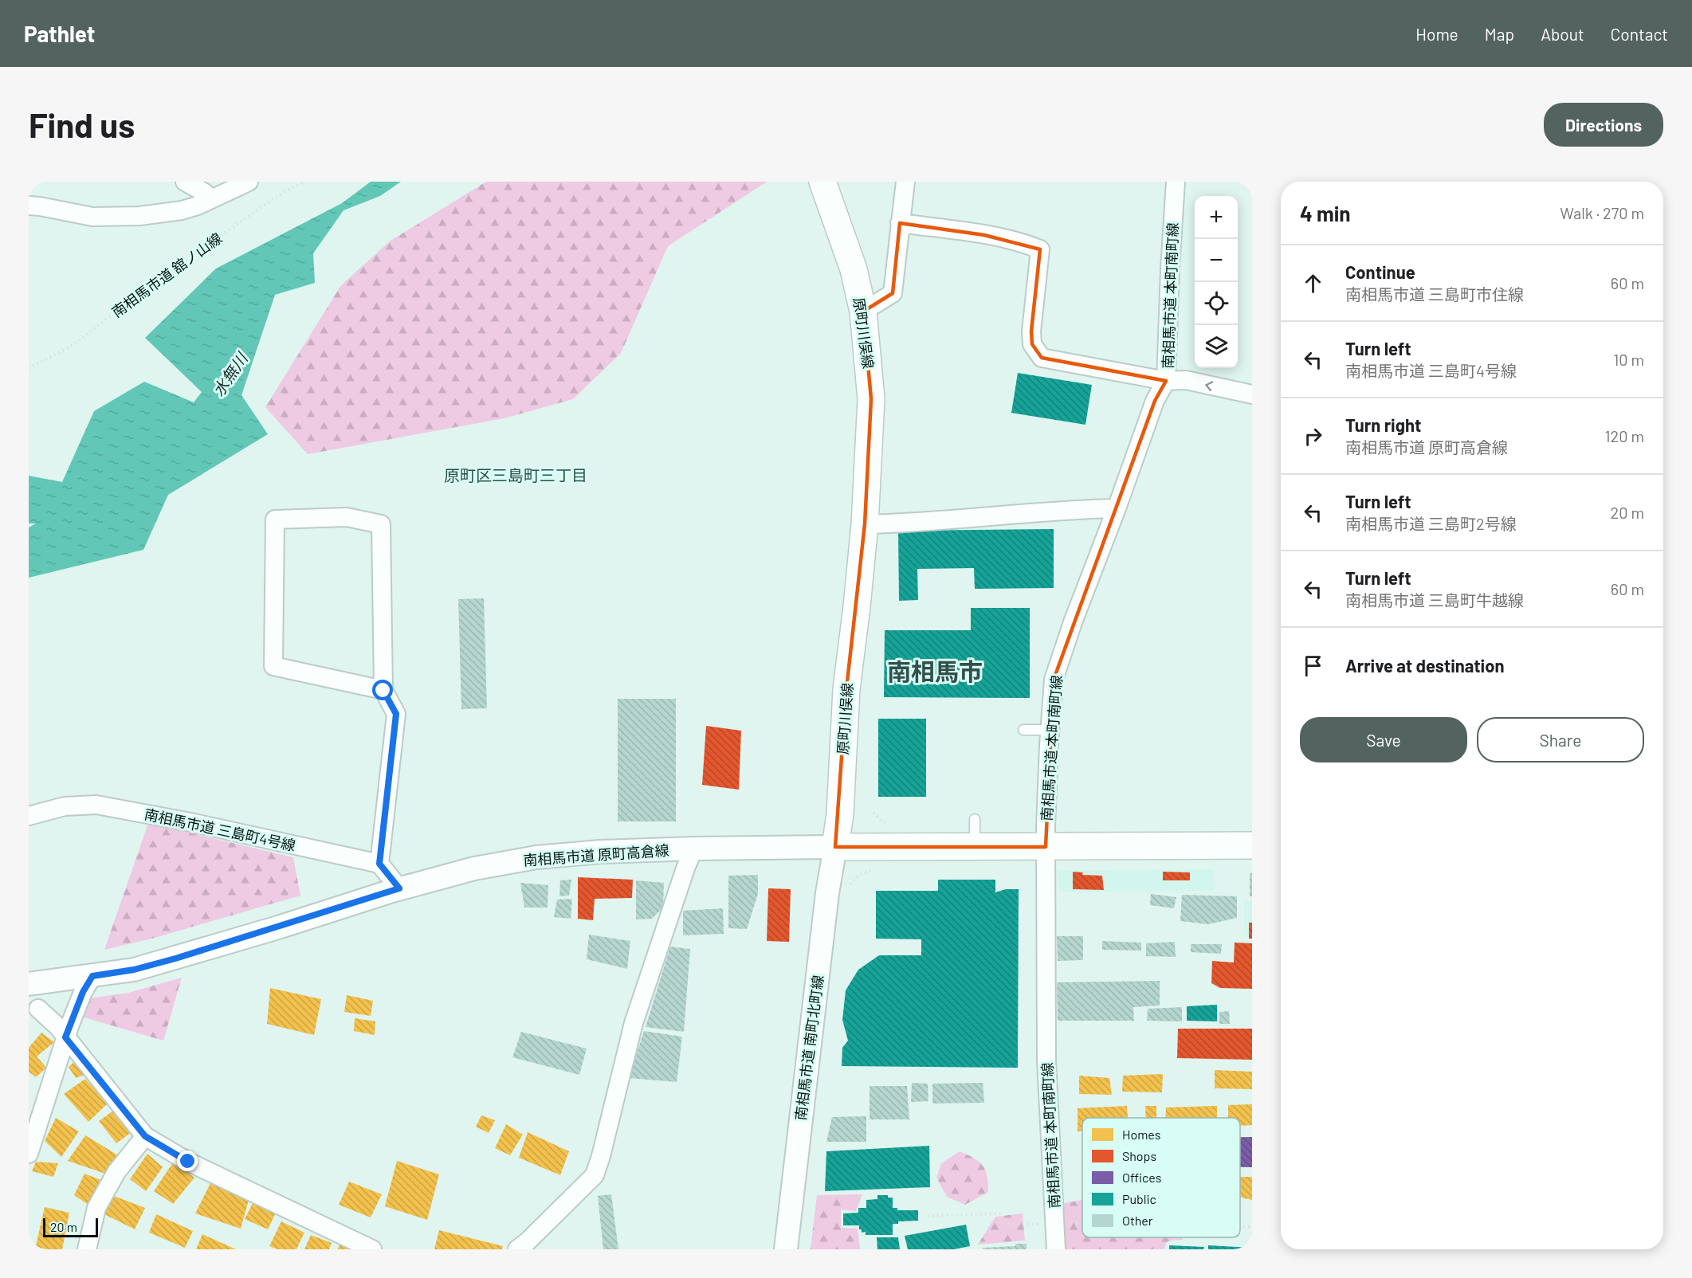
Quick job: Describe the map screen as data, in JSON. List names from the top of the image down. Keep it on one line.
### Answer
{"streets":{"main road":["原町川俣線"],"street":["南相馬市道 本町南町線","南相馬市道 三島町4号線","南相馬市道 原町高倉線","南相馬市道 南町北町線"],"path":["南相馬市道 舘ノ山線"]},"crossings":[["原町川俣線","南相馬市道 原町高倉線"],["原町川俣線","南相馬市道 南町北町線"],["南相馬市道 原町高倉線","南相馬市道 南町北町線"]],"districts":["原町区三島町三丁目","南相馬市"],"water":["水無川"],"legend":["Homes","Shops","Offices","Public","Other"],"scale_bar":"20 m","page":{"header":"Pathlet","nav":["Home","Map","About","Contact"],"buttons":["Directions",["Save","Share"]],"title":"Find us","heading":["4 min","Walk · 270 m"],"map_buttons":["+","−"],"list":[["Continue","南相馬市道 三島町市住線","60 m"],["Turn left","南相馬市道 三島町4号線","10 m"],["Turn right","南相馬市道 原町高倉線","120 m"],["Turn left","南相馬市道 三島町2号線","20 m"],["Turn left","南相馬市道 三島町牛越線","60 m"],"Arrive at destination"],"scale":"20 m"}}
